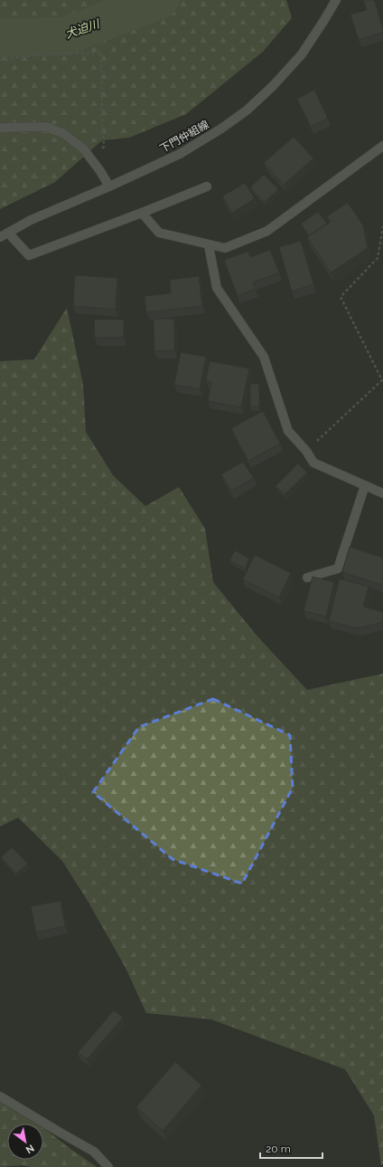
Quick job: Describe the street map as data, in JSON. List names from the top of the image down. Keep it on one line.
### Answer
{"streets":{"street":["下門仲組線"]},"water":["犬迫川"],"scale_bar":"20 m","north":"bottom right"}
